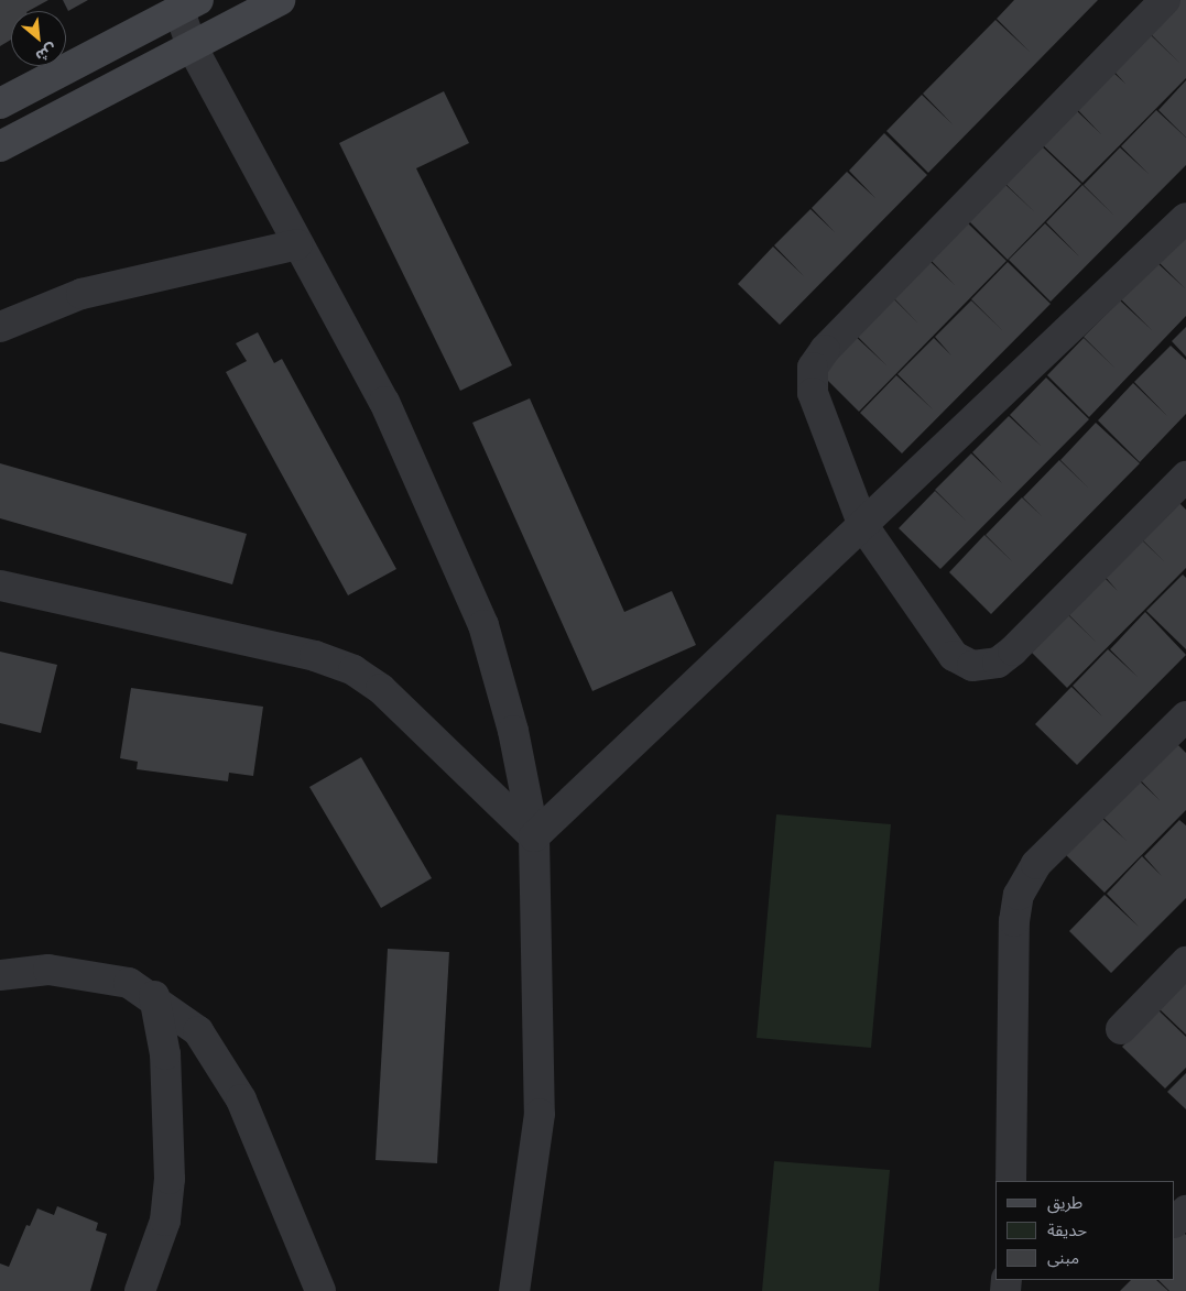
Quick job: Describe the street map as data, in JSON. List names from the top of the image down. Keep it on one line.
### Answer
{"legend":["طريق","حديقة","مبنى"],"north":"bottom right"}
